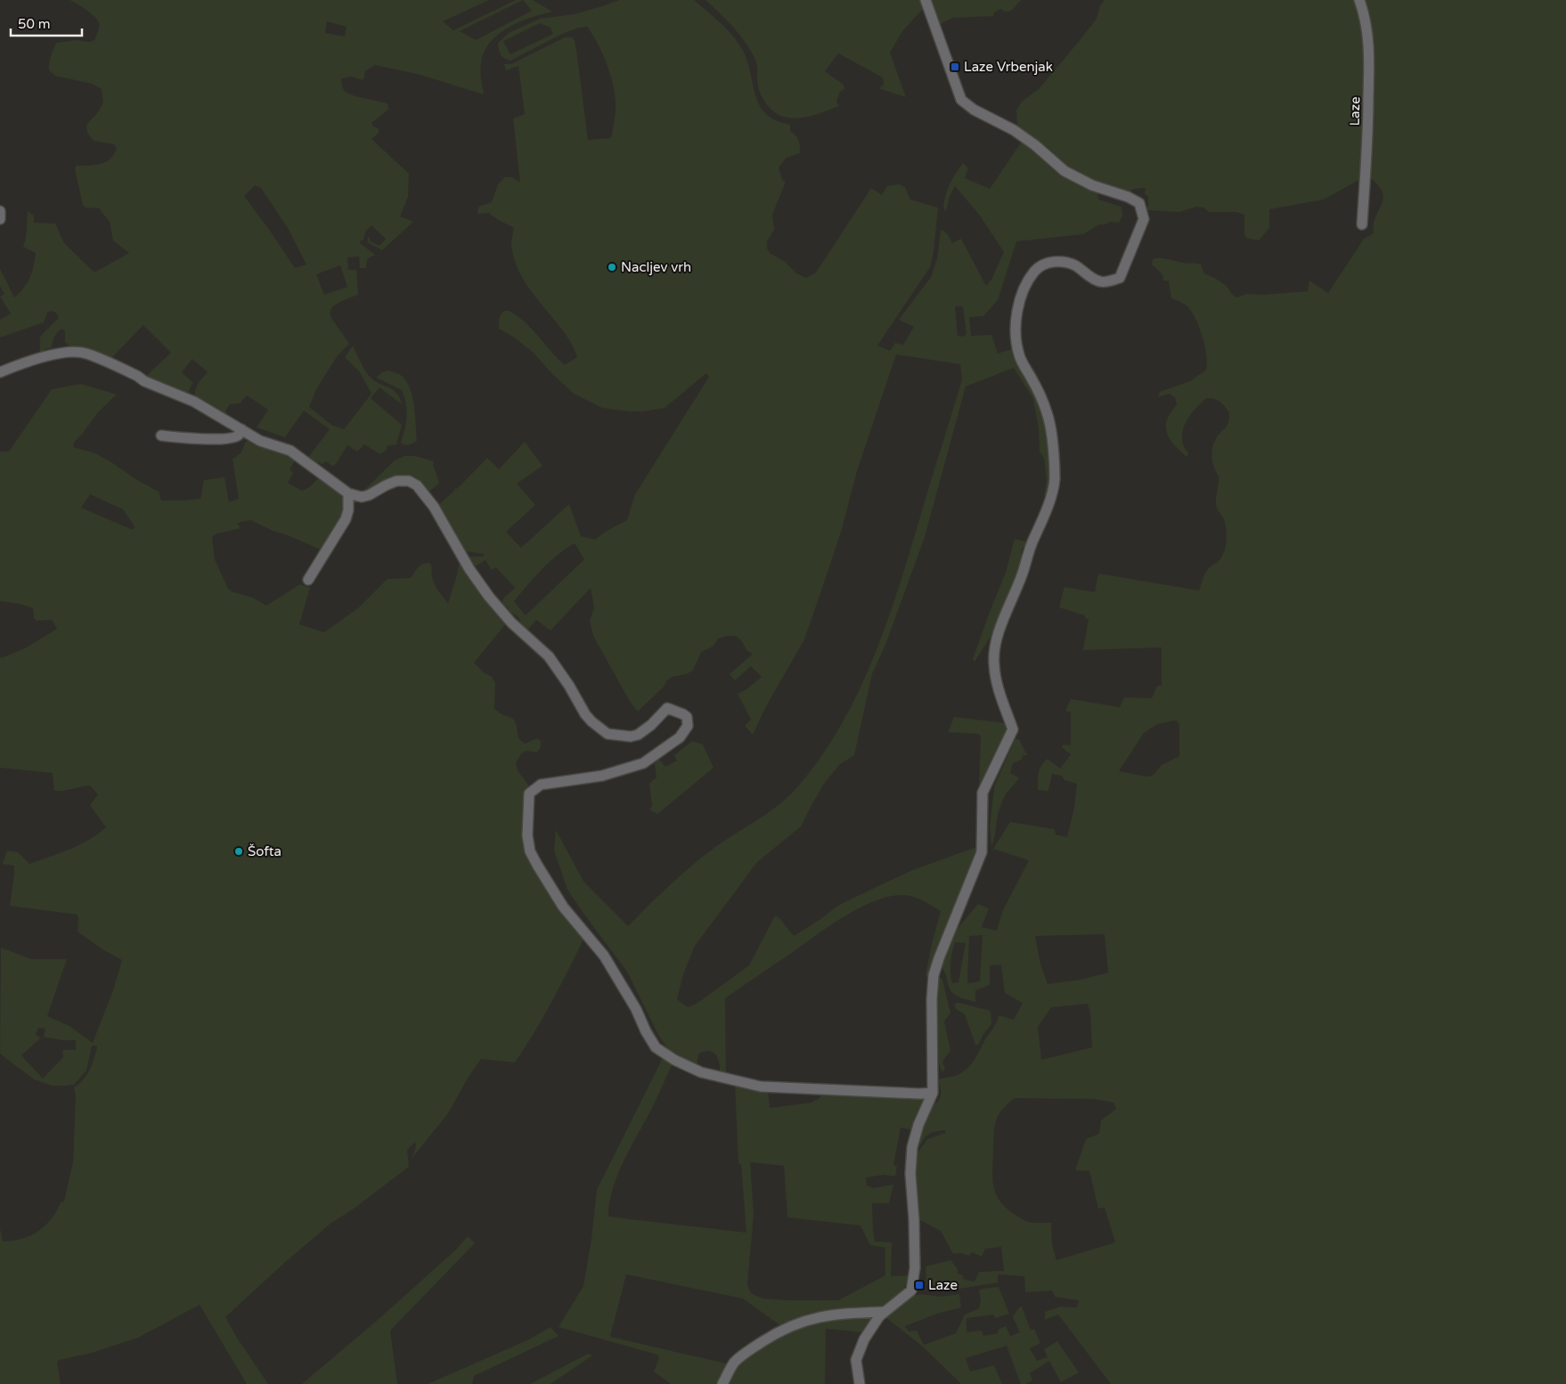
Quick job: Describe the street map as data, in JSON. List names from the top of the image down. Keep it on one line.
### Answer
{"streets":{"street":["Laze"]},"places":{"transit":["Laze Vrbenjak","Laze"],"other":["Nacljev vrh","Šofta"]},"scale_bar":"50 m"}
